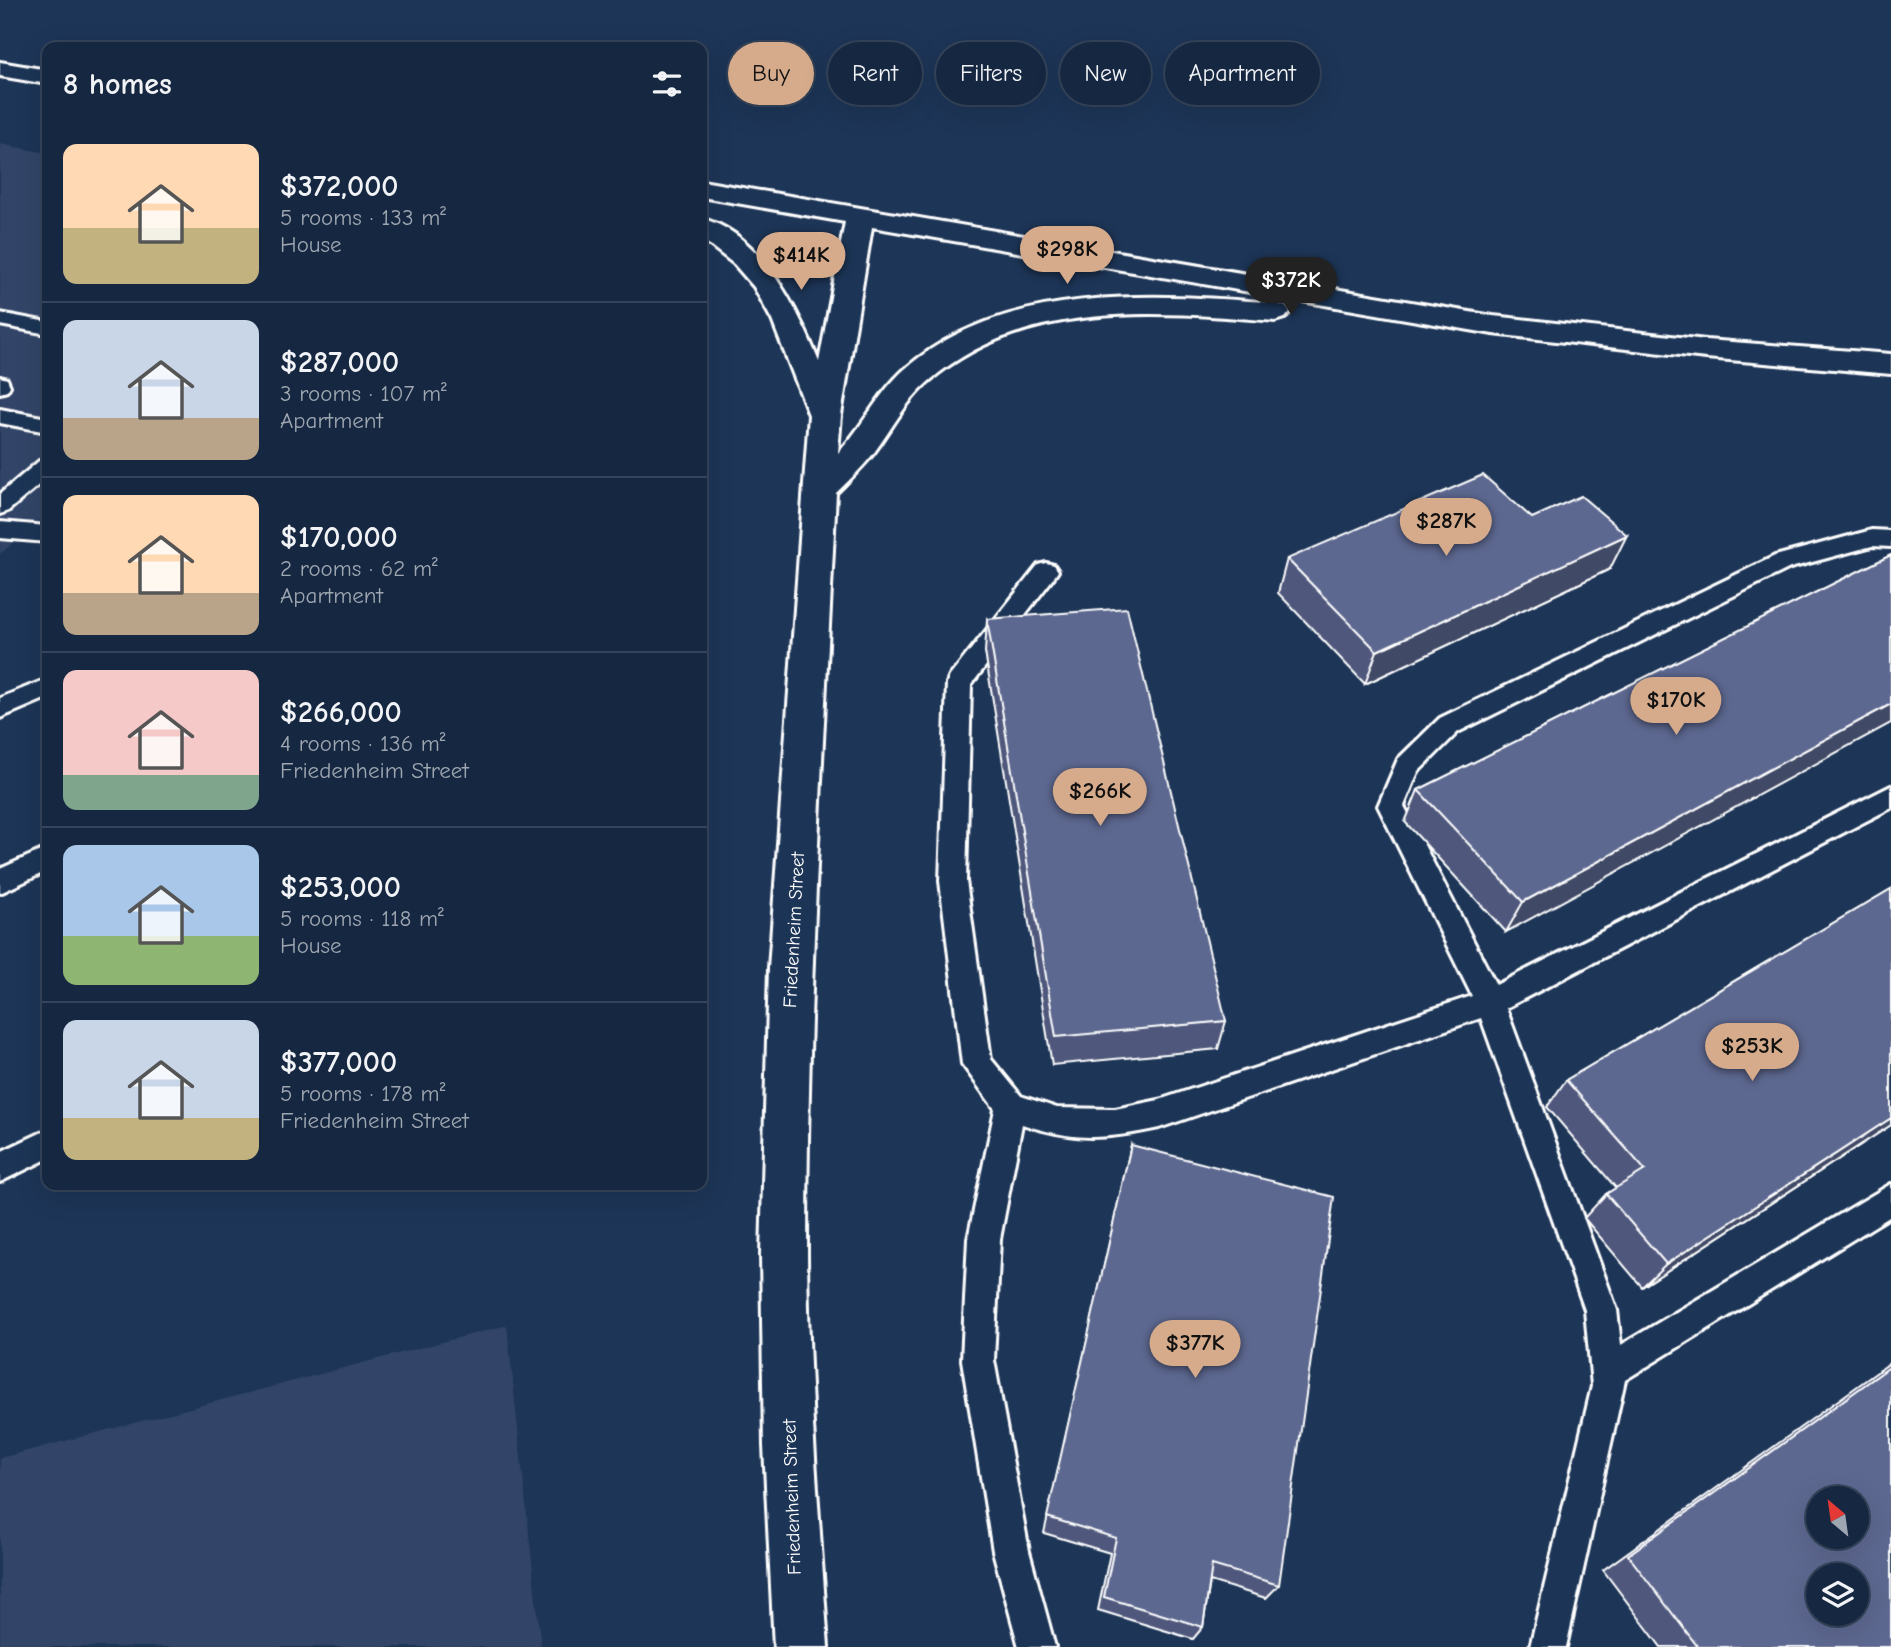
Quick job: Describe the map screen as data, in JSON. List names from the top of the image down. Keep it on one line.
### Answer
{"streets":{"street":["Friedenheim Street"]},"north":"top left","page":{"chip":["Buy","Rent","Filters","New","Apartment"],"heading":"8 homes","list":[{"name":"$372,000","note":"5 rooms · 133 m² · House"},{"name":"$287,000","note":"3 rooms · 107 m² · Apartment"},{"name":"$170,000","note":"2 rooms · 62 m² · Apartment"},{"name":"$266,000","note":"4 rooms · 136 m² · Friedenheim Street"},{"name":"$253,000","note":"5 rooms · 118 m² · House"},{"name":"$377,000","note":"5 rooms · 178 m² · Friedenheim Street"}],"price":["$298K","$414K","$372K","$287K","$170K","$266K","$253K","$377K"]}}
